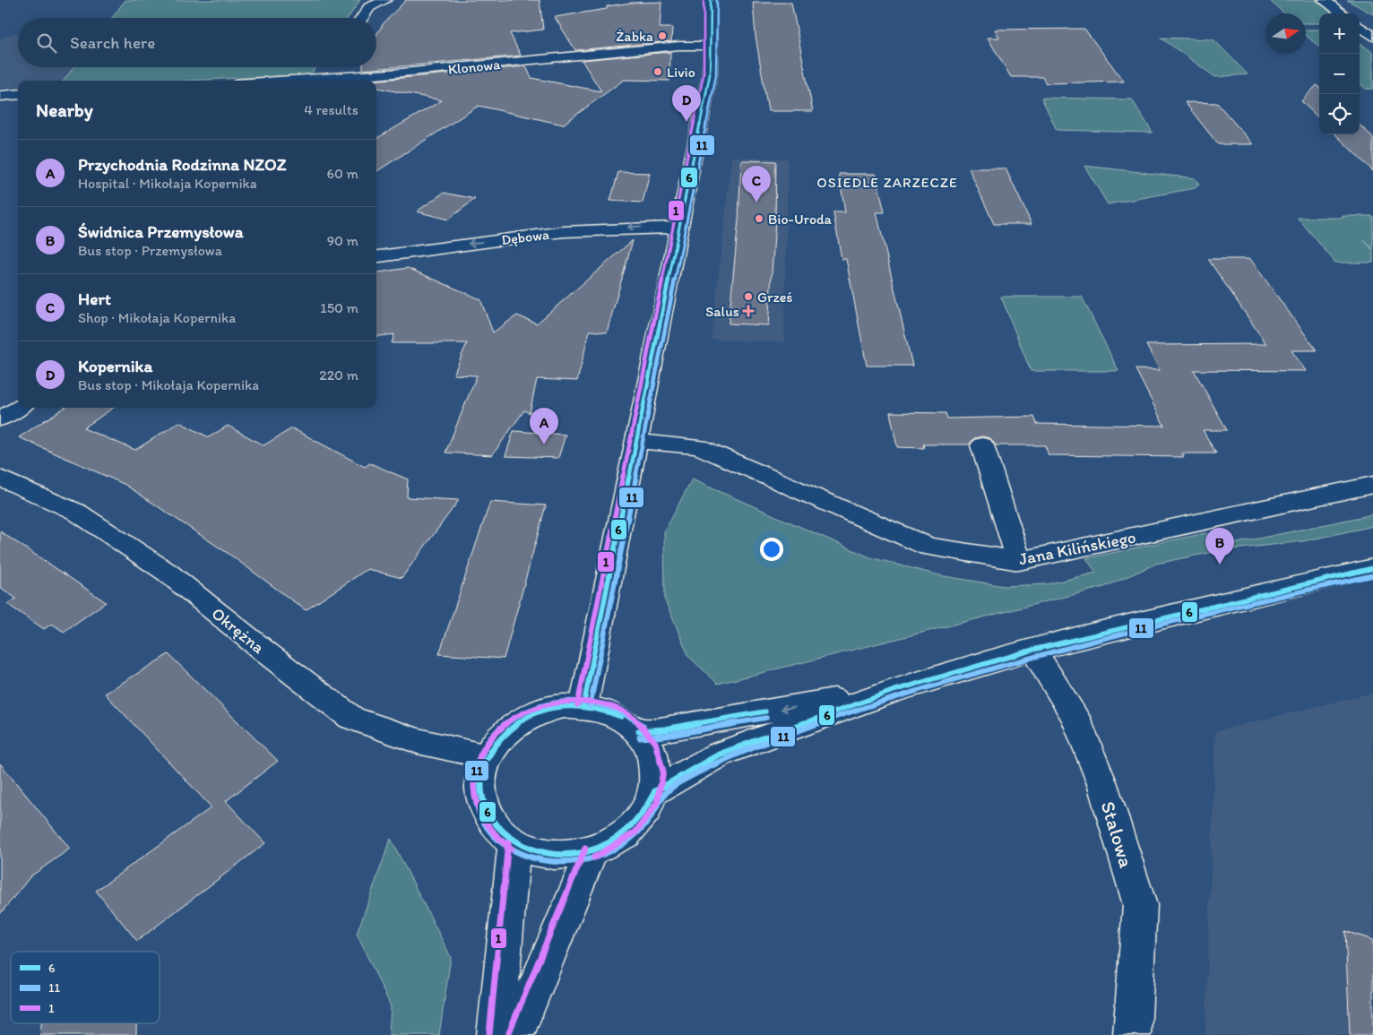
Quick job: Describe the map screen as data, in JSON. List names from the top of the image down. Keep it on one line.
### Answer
{"streets":{"street":["Klonowa","Dębowa","Jana Kilińskiego","Okrężna","Stalowa"]},"one_way":["Dębowa"],"districts":["OSIEDLE ZARZECZE"],"places":{"other":["Żabka","Livio","Bio-Uroda","Grześ"],"health":["Salus"]},"lines":["transit line 6","transit line 11","transit line 1"],"legend":["6","11","1"],"north":"right","page":{"map_buttons":["+","−"],"search":"Search here","heading":["Nearby","4 results"],"pins":["D","C","A","B"],"list":[{"mark":"A","name":"Przychodnia Rodzinna NZOZ","note":"Hospital · Mikołaja Kopernika","value":"60 m"},{"mark":"B","name":"Świdnica Przemysłowa","note":"Bus stop · Przemysłowa","value":"90 m"},{"mark":"C","name":"Hert","note":"Shop · Mikołaja Kopernika","value":"150 m"},{"mark":"D","name":"Kopernika","note":"Bus stop · Mikołaja Kopernika","value":"220 m"}]}}
